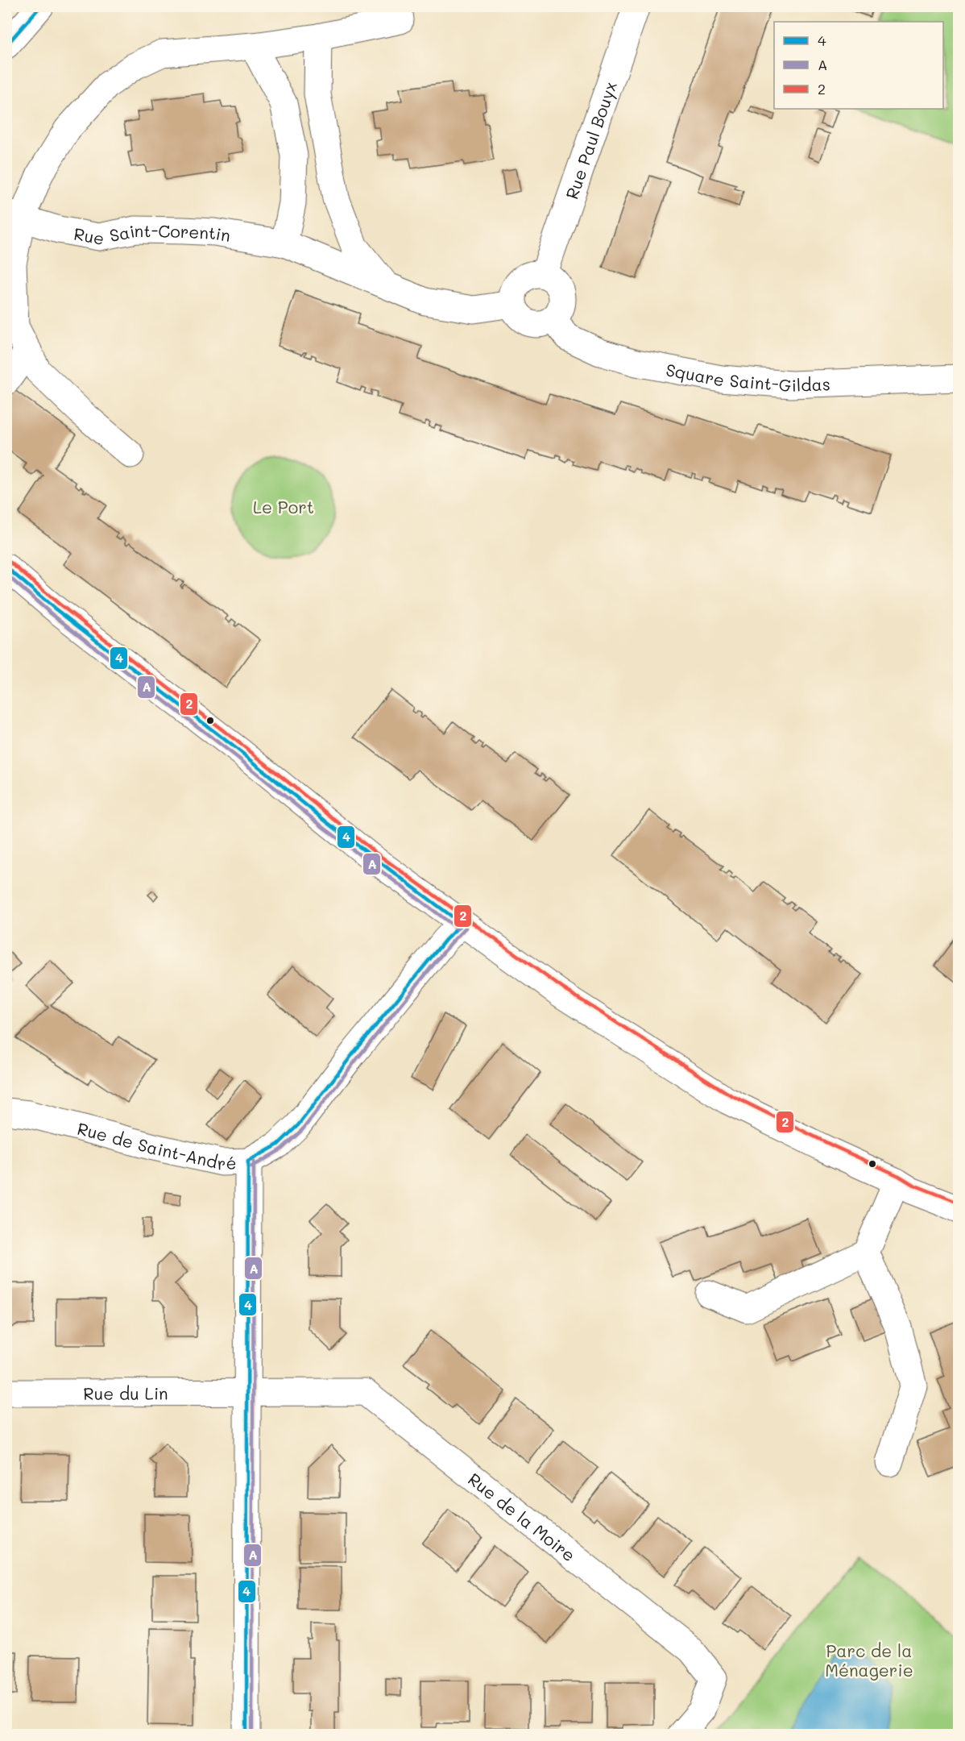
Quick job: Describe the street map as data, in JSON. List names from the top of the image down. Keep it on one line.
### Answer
{"streets":{"street":["Rue Paul Bouyx","Rue Saint-Corentin","Square Saint-Gildas","Rue de Saint-André","Rue du Lin","Rue de la Moire"]},"crossings":[["Rue Paul Bouyx","Rue Saint-Corentin"],["Rue Paul Bouyx","Square Saint-Gildas"],["Rue Saint-Corentin","Square Saint-Gildas"],["Rue du Lin","Rue de la Moire"]],"parks":["Le Port","Parc de la Ménagerie"],"lines":["transit line 4","transit line 2","transit line A"],"legend":["4","A","2"]}
